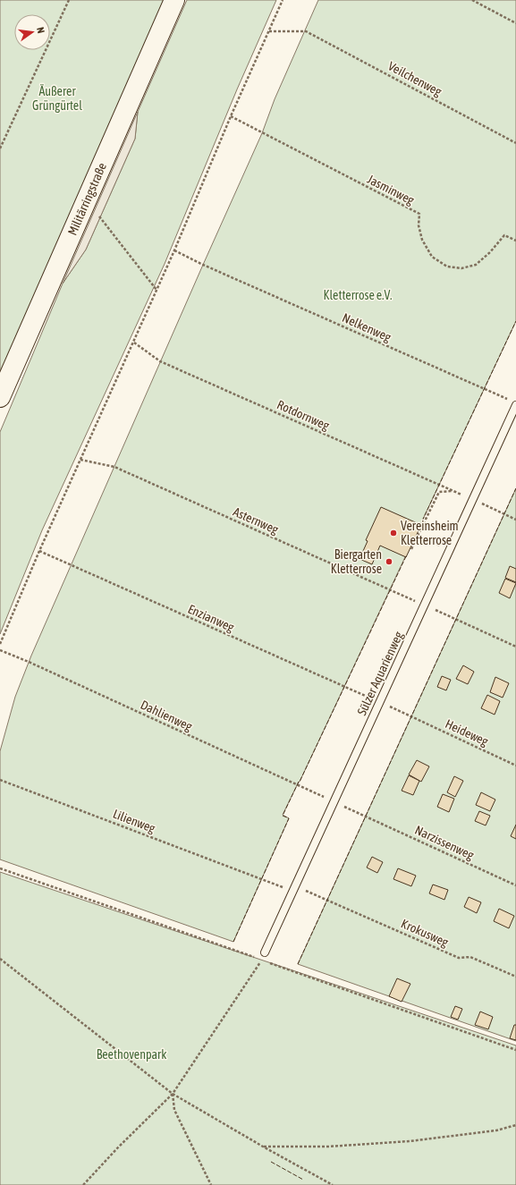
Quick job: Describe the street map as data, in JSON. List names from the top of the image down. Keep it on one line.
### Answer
{"streets":{"main road":["Militärringstraße"],"lane":["Sülzer Aquarienweg"],"path":["Veilchenweg","Jasminweg","Nelkenweg","Rotdornweg","Asternweg","Enzianweg","Dahlienweg","Heideweg","Lilienweg","Narzissenweg","Krokusweg"]},"crossings":[["Sülzer Aquarienweg","Lilienweg"],["Sülzer Aquarienweg","Krokusweg"],["Lilienweg","Krokusweg"]],"parks":["Äußerer Grüngürtel","Kletterrose e.V.","Beethovenpark"],"places":["Vereinsheim Kletterrose","Biergarten Kletterrose"],"north":"right"}
